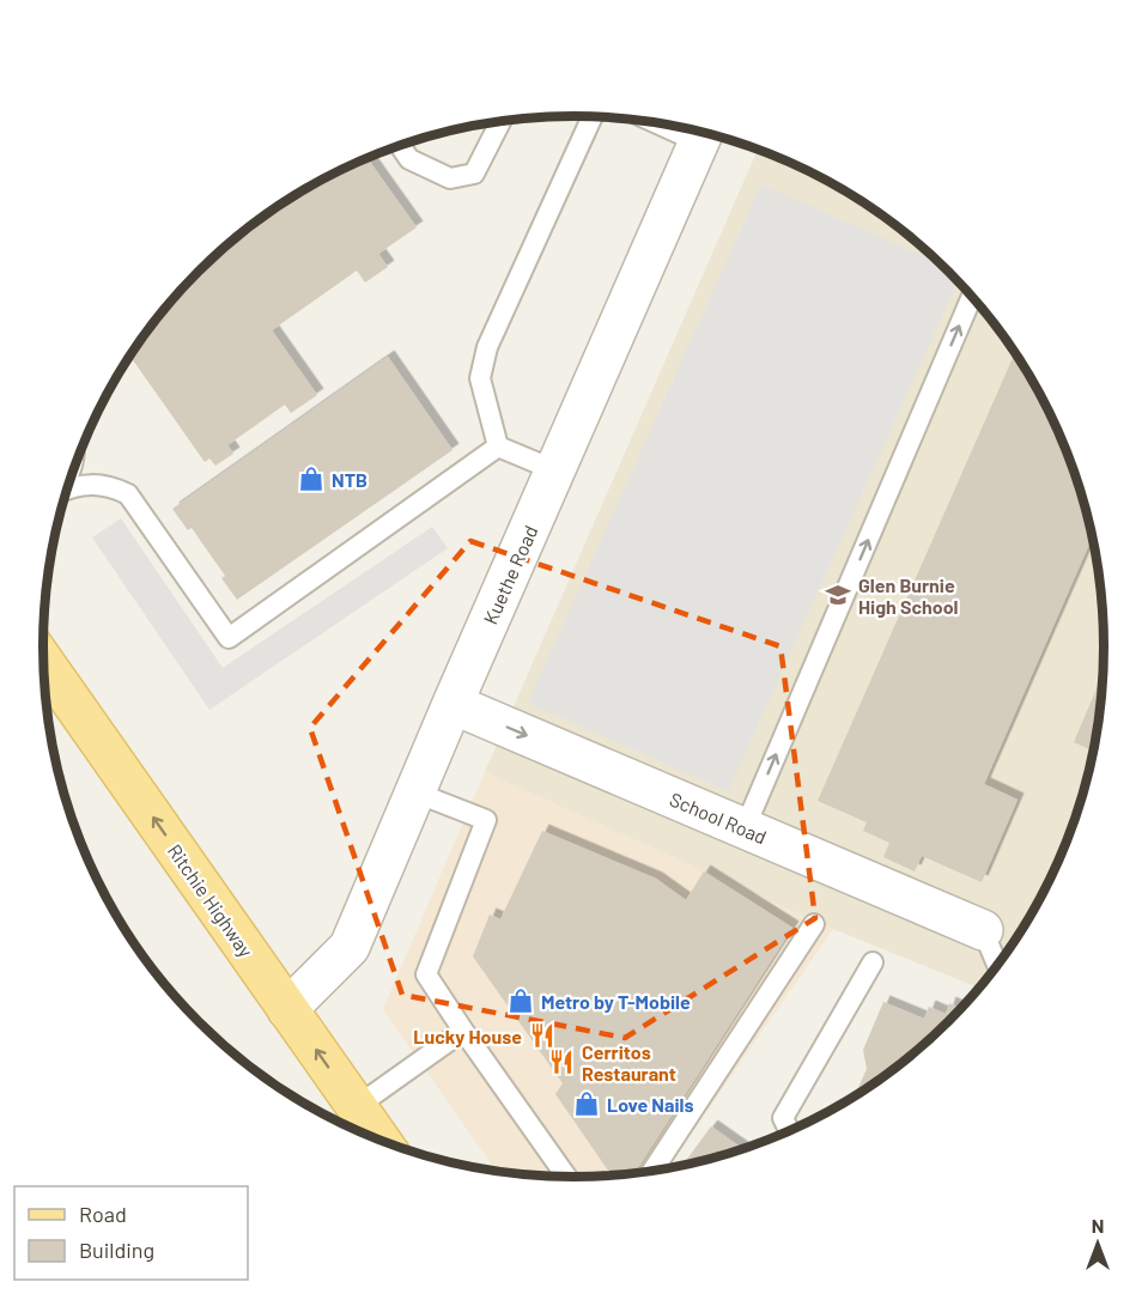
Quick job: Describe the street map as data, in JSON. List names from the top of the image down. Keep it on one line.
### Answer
{"streets":{"main road":["Ritchie Highway"],"street":["Kuethe Road","School Road"]},"crossings":[["Kuethe Road","School Road"],["Kuethe Road","Ritchie Highway"]],"one_way":["School Road","Ritchie Highway"],"places":{"shop":["NTB","Metro by T-Mobile","Love Nails"],"school or university":["Glen Burnie High School"],"restaurant":["Lucky House","Cerritos Restaurant"]},"legend":["Road","Building"],"north":"top"}
